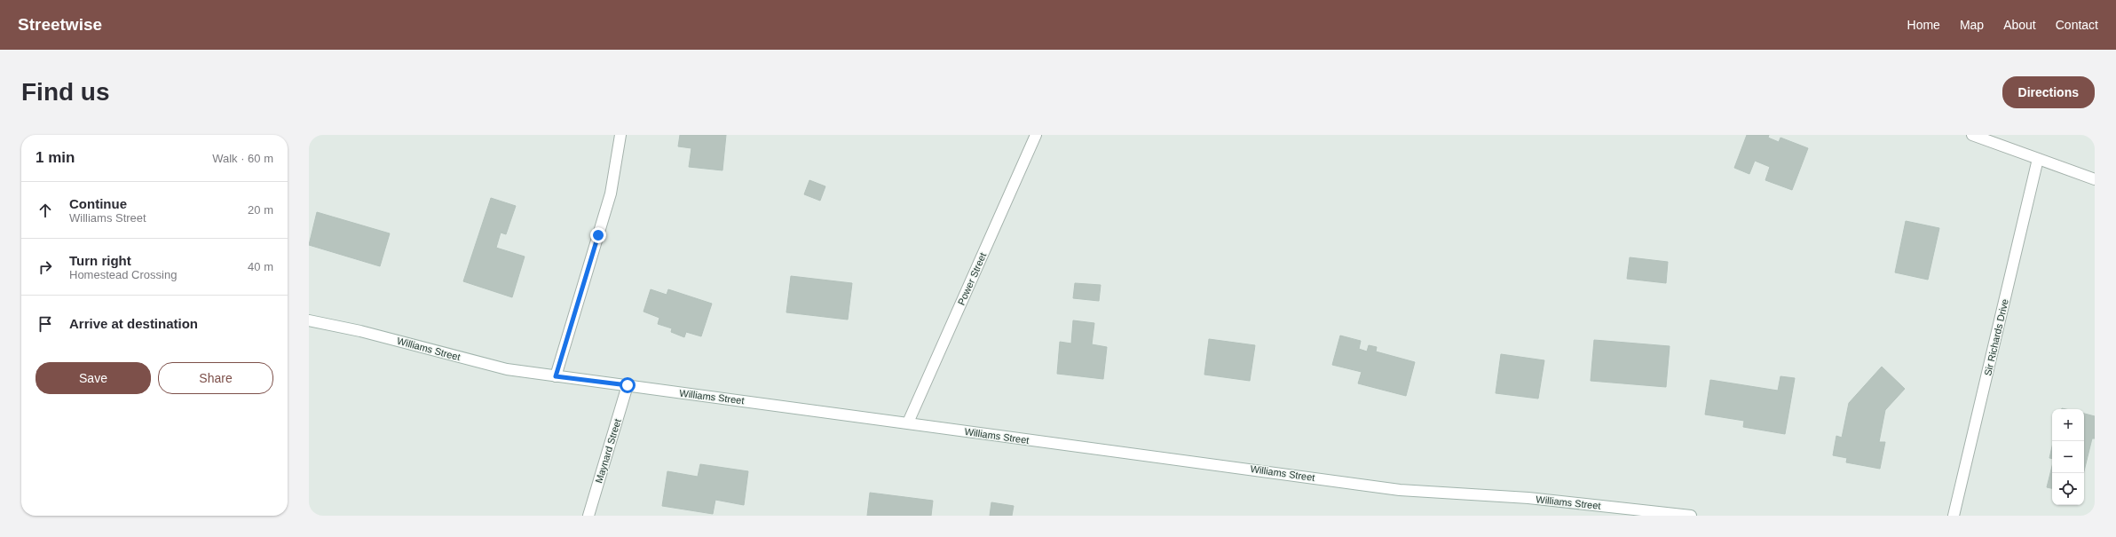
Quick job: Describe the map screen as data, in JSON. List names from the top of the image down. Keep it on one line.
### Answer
{"streets":{"street":["Power Street","Sir Richards Drive","Williams Street","Maynard Street"]},"crossings":[["Power Street","Williams Street"],["Williams Street","Maynard Street"]],"page":{"header":"Streetwise","nav":["Home","Map","About","Contact"],"buttons":["Directions",["Save","Share"]],"title":"Find us","heading":["1 min","Walk · 60 m"],"list":[["Continue","Williams Street","20 m"],["Turn right","Homestead Crossing","40 m"],"Arrive at destination"],"map_buttons":["+","−"]}}
